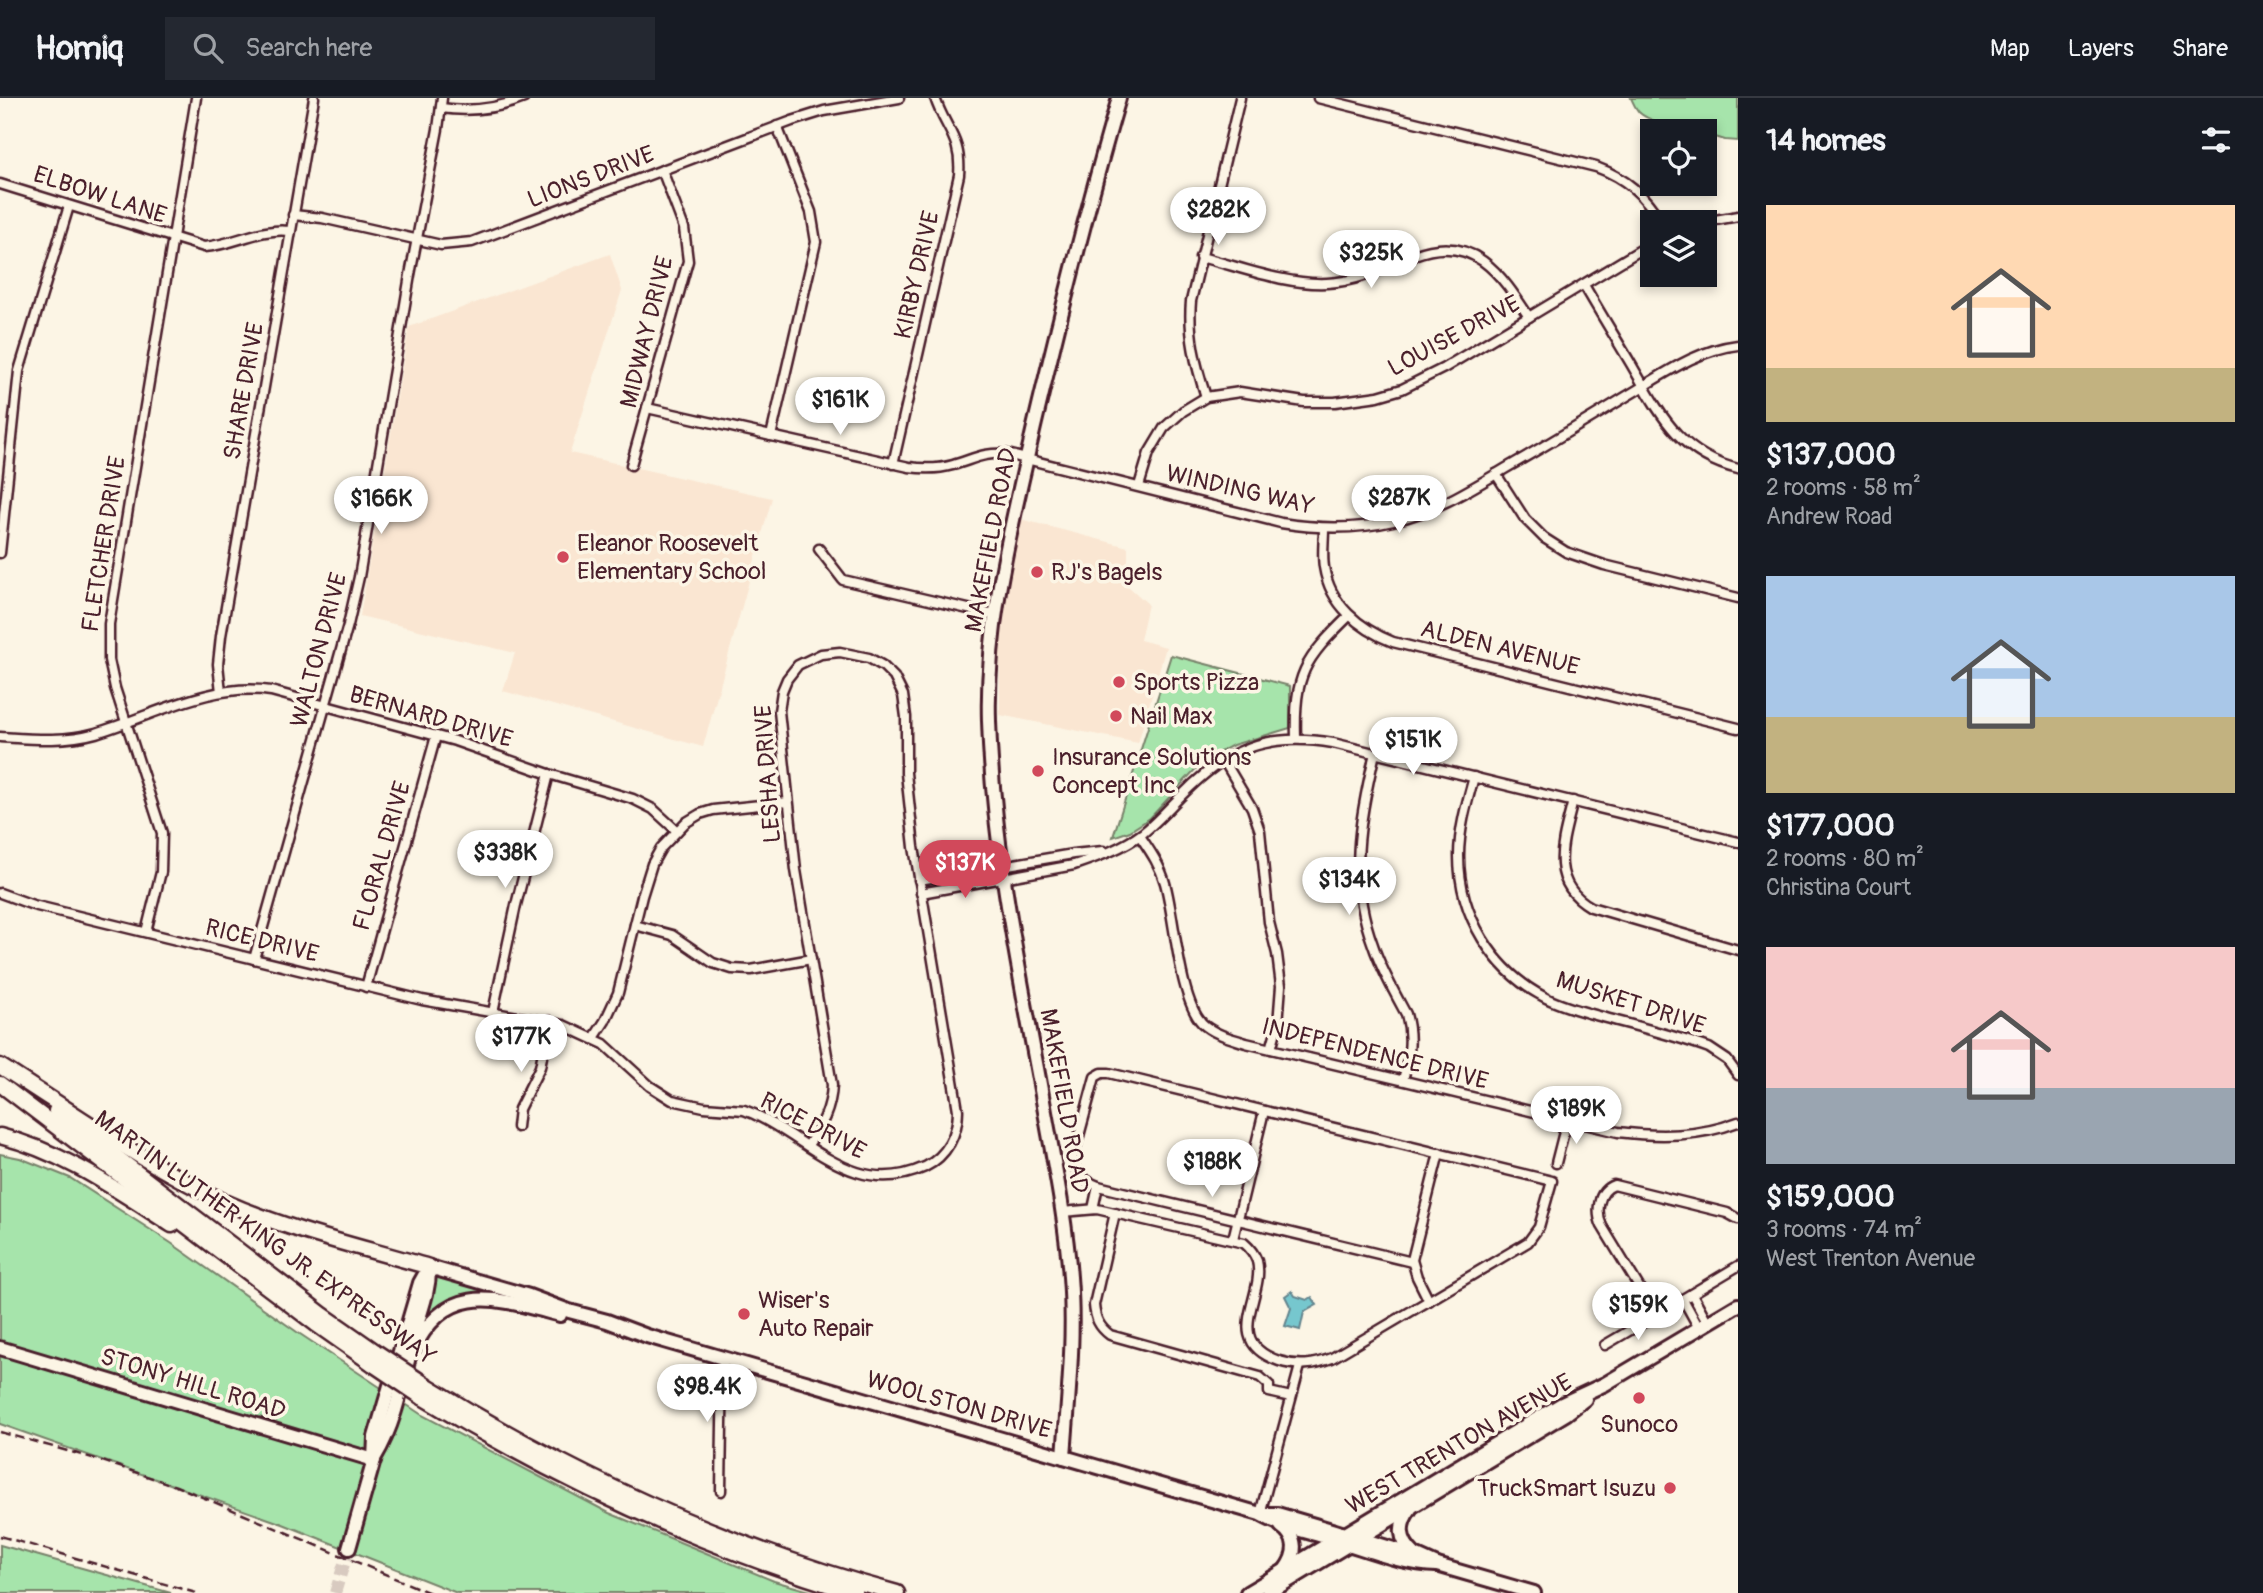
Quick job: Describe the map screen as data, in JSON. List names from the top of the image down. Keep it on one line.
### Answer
{"streets":{"highway":["MARTIN LUTHER KING JR. EXPRESSWAY"],"main road":["MAKEFIELD ROAD","STONY HILL ROAD","WOOLSTON DRIVE","WEST TRENTON AVENUE"],"street":["LIONS DRIVE","ELBOW LANE","KIRBY DRIVE","MIDWAY DRIVE","LOUISE DRIVE","SHARE DRIVE","WINDING WAY","FLETCHER DRIVE","ALDEN AVENUE","WALTON DRIVE","BERNARD DRIVE","LESHA DRIVE","FLORAL DRIVE","RICE DRIVE","MUSKET DRIVE","INDEPENDENCE DRIVE"]},"crossings":[["LIONS DRIVE","MIDWAY DRIVE"],["LIONS DRIVE","SHARE DRIVE"],["LIONS DRIVE","WALTON DRIVE"],["ELBOW LANE","FLETCHER DRIVE"],["KIRBY DRIVE","WINDING WAY"],["MIDWAY DRIVE","WINDING WAY"],["LOUISE DRIVE","WINDING WAY"],["SHARE DRIVE","BERNARD DRIVE"],["WINDING WAY","MAKEFIELD ROAD"],["WINDING WAY","ALDEN AVENUE"],["MAKEFIELD ROAD","WOOLSTON DRIVE"],["FLETCHER DRIVE","BERNARD DRIVE"],["FLETCHER DRIVE","RICE DRIVE"],["WALTON DRIVE","BERNARD DRIVE"],["WALTON DRIVE","RICE DRIVE"],["BERNARD DRIVE","FLORAL DRIVE"],["LESHA DRIVE","RICE DRIVE"],["FLORAL DRIVE","RICE DRIVE"],["STONY HILL ROAD","WOOLSTON DRIVE"],["WOOLSTON DRIVE","WEST TRENTON AVENUE"]],"places":["Eleanor Roosevelt Elementary School","RJ's Bagels","Sports Pizza","Nail Max","Insurance Solutions Concept Inc","Wiser's Auto Repair","Sunoco","TruckSmart Isuzu"],"page":{"header":"Homiq","search":"Search here","nav":["Map","Layers","Share"],"heading":"14 homes","list":[{"name":"$137,000","note":"2 rooms · 58 m² · Andrew Road"},{"name":"$177,000","note":"2 rooms · 80 m² · Christina Court"},{"name":"$159,000","note":"3 rooms · 74 m² · West Trenton Avenue"}],"price":["$282K","$325K","$161K","$287K","$166K","$151K","$338K","$137K","$134K","$177K","$189K","$188K","$159K","$98.4K"]}}
